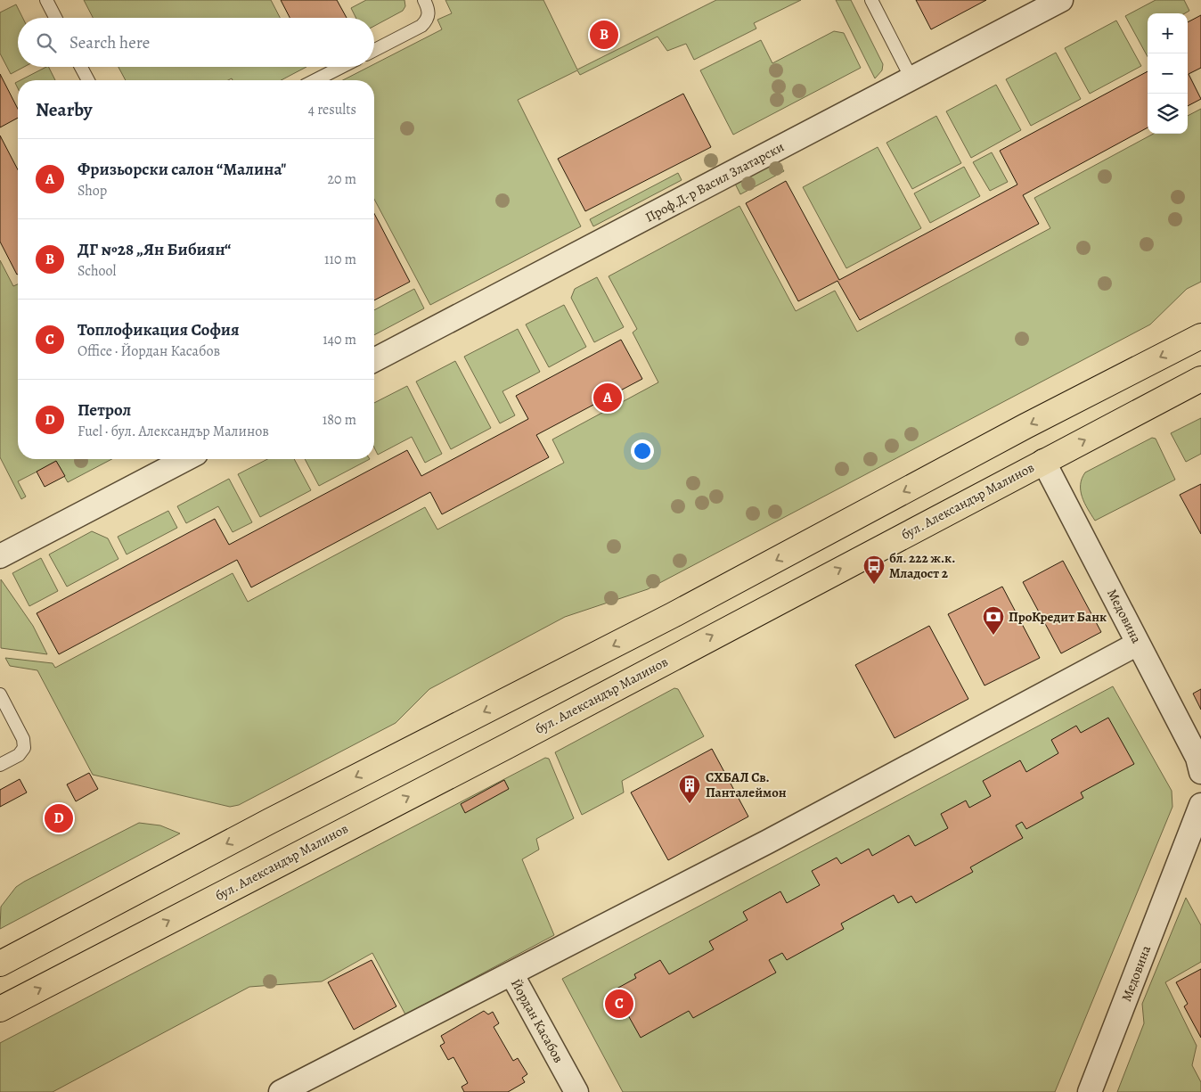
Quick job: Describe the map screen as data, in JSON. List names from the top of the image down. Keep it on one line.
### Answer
{"streets":{"main road":["бул. Александър Малинов"],"street":["Проф.Д-р Васил Златарски","Медовина","Йордан Касабов"]},"crossings":[["бул. Александър Малинов","Медовина"]],"places":{"bus stop":["бл. 222 ж.к. Младост 2"],"bank":["ПроКредит Банк"],"building":["СХБАЛ Св. Панталеймон"]},"page":{"map_buttons":["+","−"],"search":"Search here","pins":["B","A","D","C"],"heading":["Nearby","4 results"],"list":[{"mark":"A","name":"Фризьорски салон “Малина\"","note":"Shop","value":"20 m"},{"mark":"B","name":"ДГ №28 „Ян Бибиян“","note":"School","value":"110 m"},{"mark":"C","name":"Топлофикация София","note":"Office · Йордан Касабов","value":"140 m"},{"mark":"D","name":"Петрол","note":"Fuel · бул. Александър Малинов","value":"180 m"}]}}
